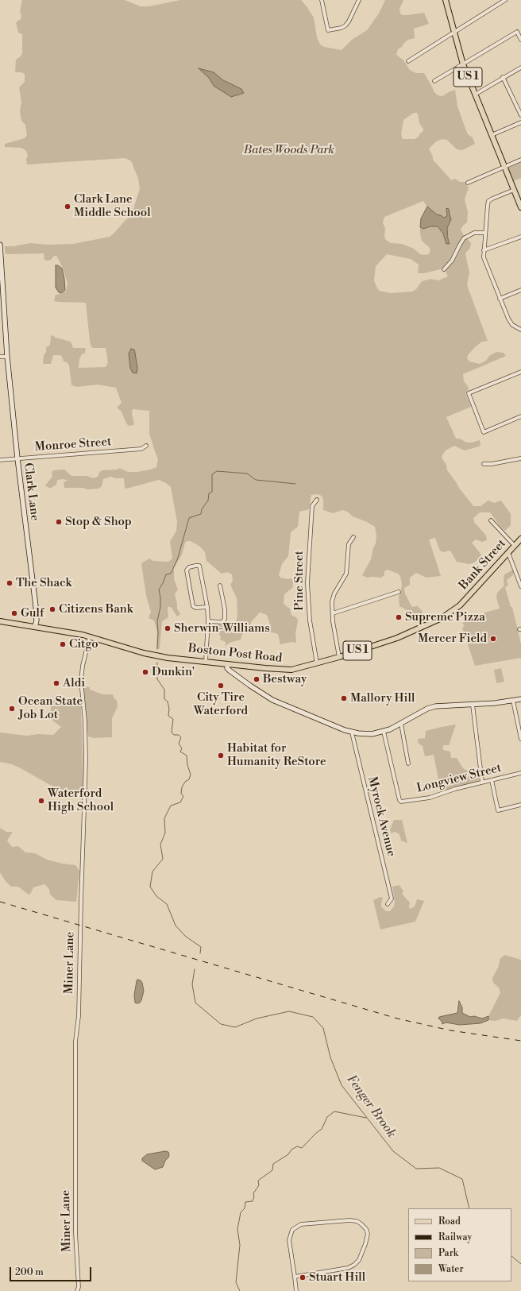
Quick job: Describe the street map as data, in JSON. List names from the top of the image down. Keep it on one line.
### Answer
{"streets":{"main road":["US 1","Clark Lane","Bank Street","Boston Post Road"],"street":["Monroe Street","Pine Street","Longview Street","Myrock Avenue","Miner Lane"]},"crossings":[["Monroe Street","Clark Lane"],["Clark Lane","Boston Post Road"],["Bank Street","Boston Post Road"],["Pine Street","Boston Post Road"],["Boston Post Road","Miner Lane"]],"water":["Fenger Brook"],"parks":["Bates Woods Park"],"places":["Clark Lane Middle School","Stop & Shop","The Shack","Citizens Bank","Gulf","Supreme Pizza","Sherwin-Williams","Mercer Field","Citgo","Dunkin'","Bestway","Aldi","City Tire Waterford","Mallory Hill","Ocean State Job Lot","Habitat for Humanity ReStore","Waterford High School","Stuart Hill"],"legend":["Road","Railway","Park","Water"],"scale_bar":"200 m"}
